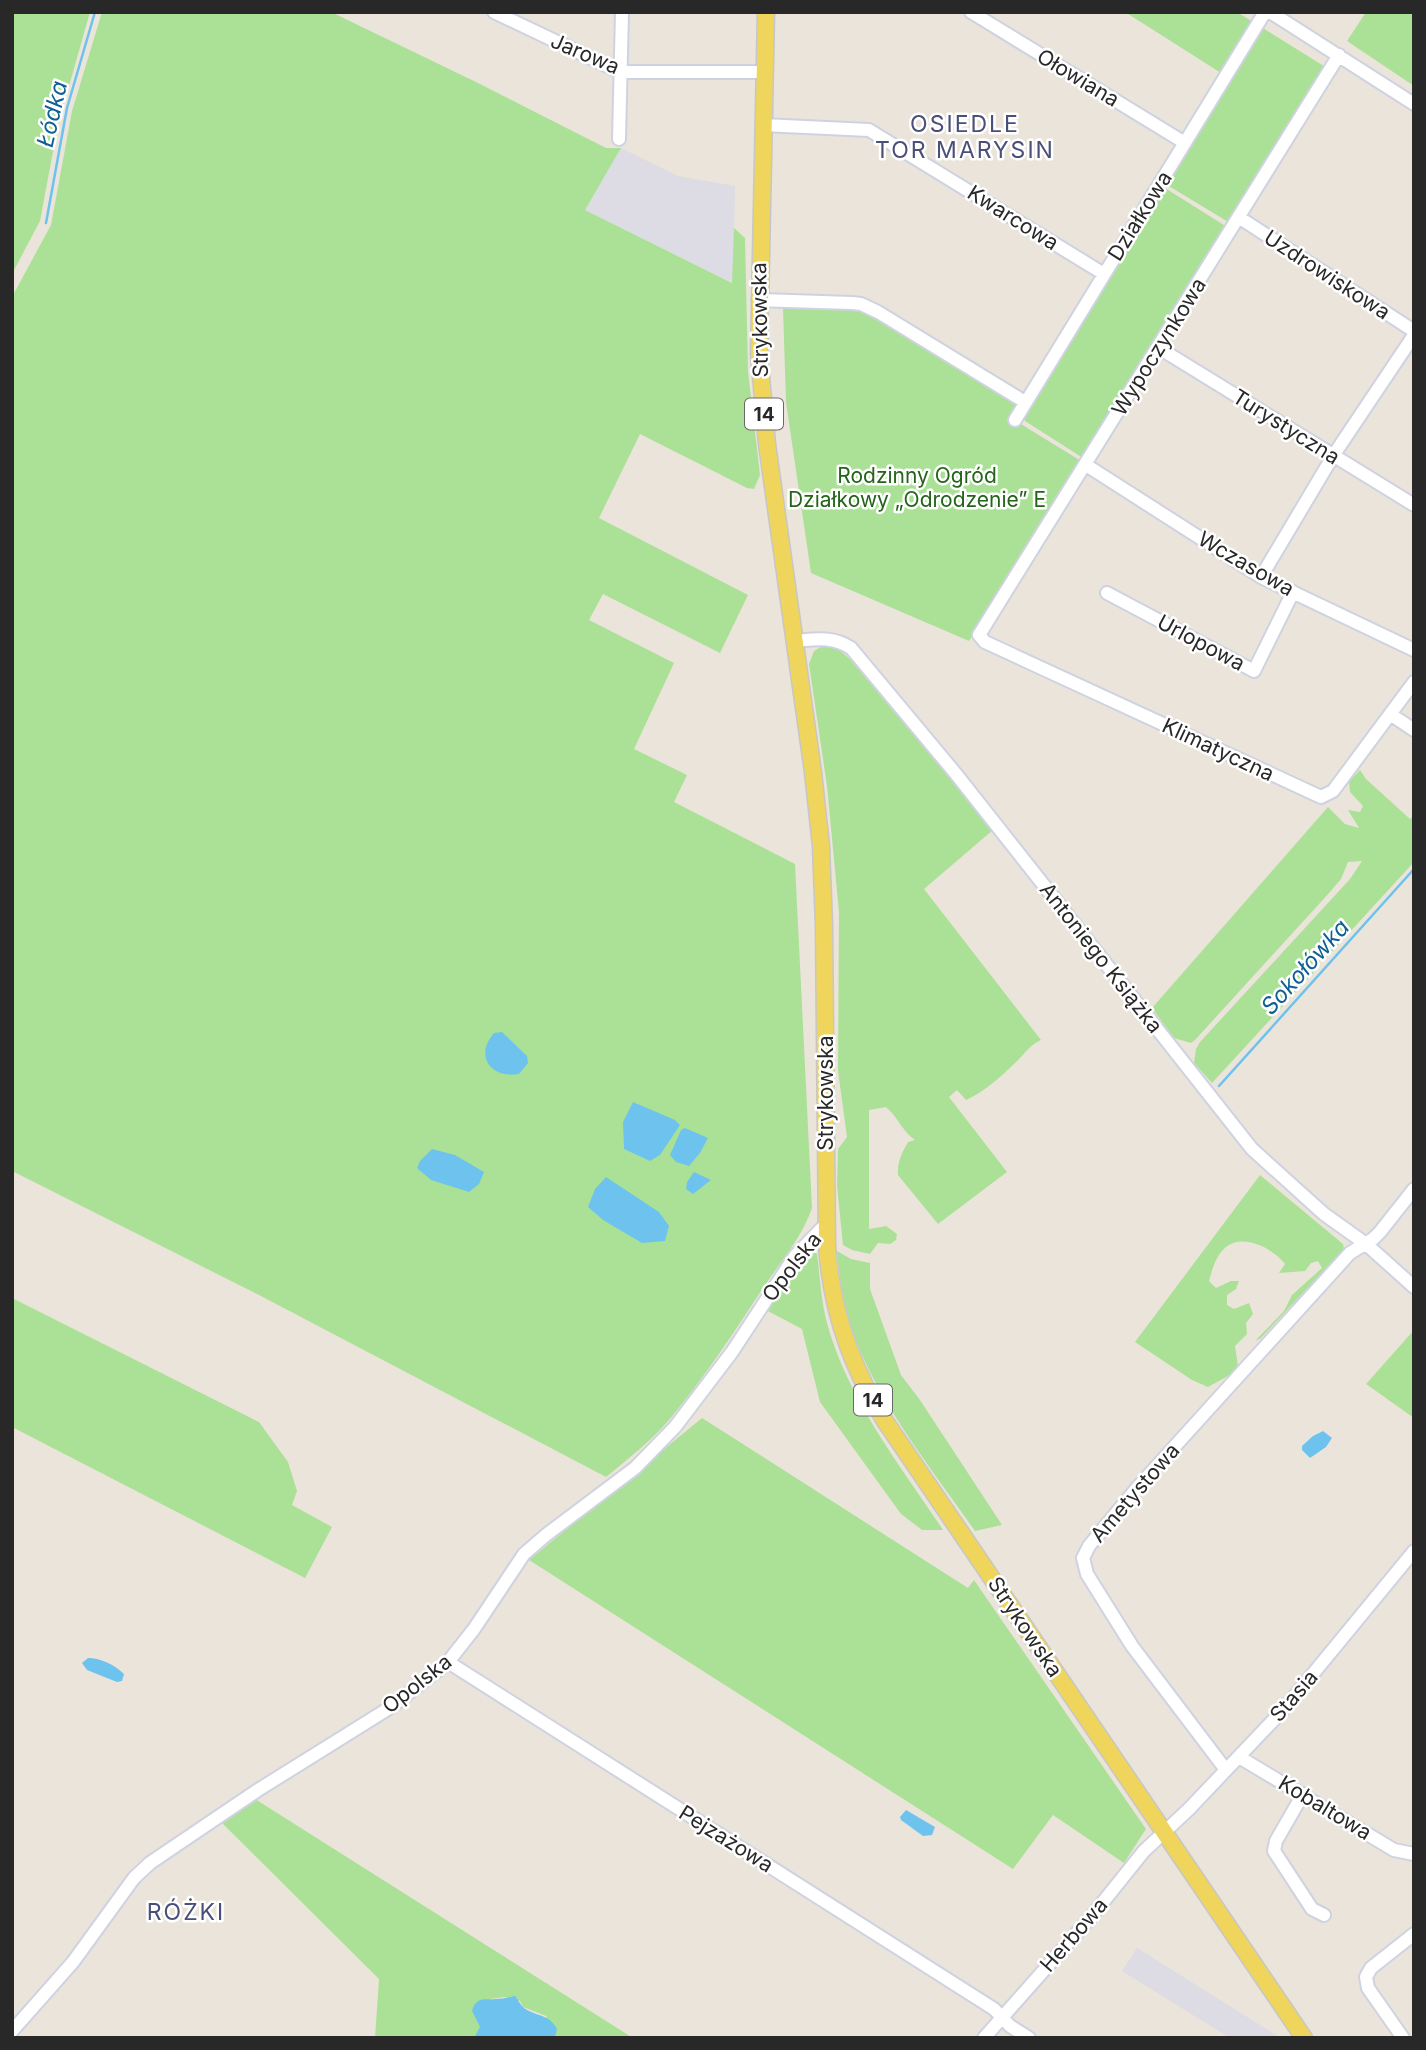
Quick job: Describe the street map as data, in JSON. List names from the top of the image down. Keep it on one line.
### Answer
{"streets":{"main road":["Strykowska","14"],"street":["Jarowa","Ołowiana","Działkowa","Kwarcowa","Uzdrowiskowa","Wypoczynkowa","Turystyczna","Wczasowa","Urlopowa","Klimatyczna","Antoniego Książka","Opolska","Ametystowa","Stasia","Kobaltowa","Pejzażowa","Herbowa"]},"crossings":[["Jarowa","Strykowska"],["Ołowiana","Działkowa"],["Działkowa","Kwarcowa"],["Kwarcowa","Strykowska"],["Uzdrowiskowa","Wypoczynkowa"],["Strykowska","Antoniego Książka"],["Strykowska","Opolska"],["Strykowska","Stasia"],["Strykowska","Herbowa"],["Wypoczynkowa","Turystyczna"],["Wypoczynkowa","Wczasowa"],["Wypoczynkowa","Klimatyczna"],["Wczasowa","Urlopowa"],["Antoniego Książka","Ametystowa"],["Opolska","Pejzażowa"],["Ametystowa","Stasia"],["Stasia","Kobaltowa"],["Stasia","Herbowa"],["Pejzażowa","Herbowa"]],"districts":["OSIEDLE TOR MARYSIN","RÓŻKI"],"water":["Łódka","Sokołówka"],"parks":["Rodzinny Ogród Działkowy „Odrodzenie” E"]}
